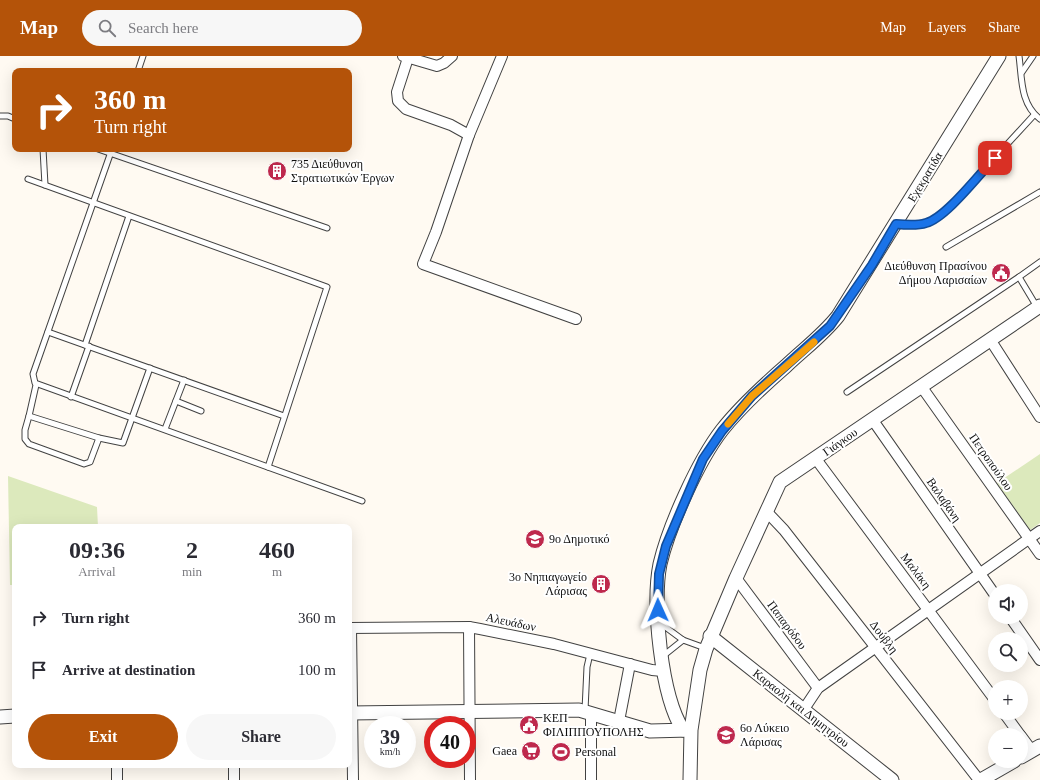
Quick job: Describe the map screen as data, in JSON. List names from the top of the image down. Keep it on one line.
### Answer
{"streets":{"street":["Εχεκρατίδα","Γιάγκου","Πετροπούλου","Βαλαβάνη","Μαλάκη","Αλευάδων","Παπαρόδου","Δούβλη","Καραολή και Δημητρίου"]},"crossings":[["Εχεκρατίδα","Γιάγκου"],["Εχεκρατίδα","Αλευάδων"],["Γιάγκου","Πετροπούλου"],["Γιάγκου","Βαλαβάνη"],["Γιάγκου","Μαλάκη"],["Γιάγκου","Παπαρόδου"],["Γιάγκου","Δούβλη"],["Γιάγκου","Καραολή και Δημητρίου"]],"places":{"building":["735 Διεύθυνση Στρατιωτικών Έργων","3o Νηπιαγωγείο Λάρισας"],"public building":["Διεύθυνση Πρασίνου Δήμου Λαρισαίων","ΚΕΠ ΦΙΛΙΠΠΟΥΠΟΛΗΣ"],"school or university":["9ο Δημοτικό","6ο Λύκειο Λάρισας"],"supermarket":["Gaea"],"sports":["Personal"]},"page":{"header":"Map","search":"Search here","nav":["Map","Layers","Share"],"turn":["360 m","Turn right"],"eta":["09:36","Arrival","2","min","460","m"],"map_buttons":["+","−"],"list":[{"name":"Turn right","value":"360 m"},{"name":"Arrive at destination","value":"100 m"}],"buttons":["Exit","Share"],"speed":"39 km/h","limit":"40"}}
